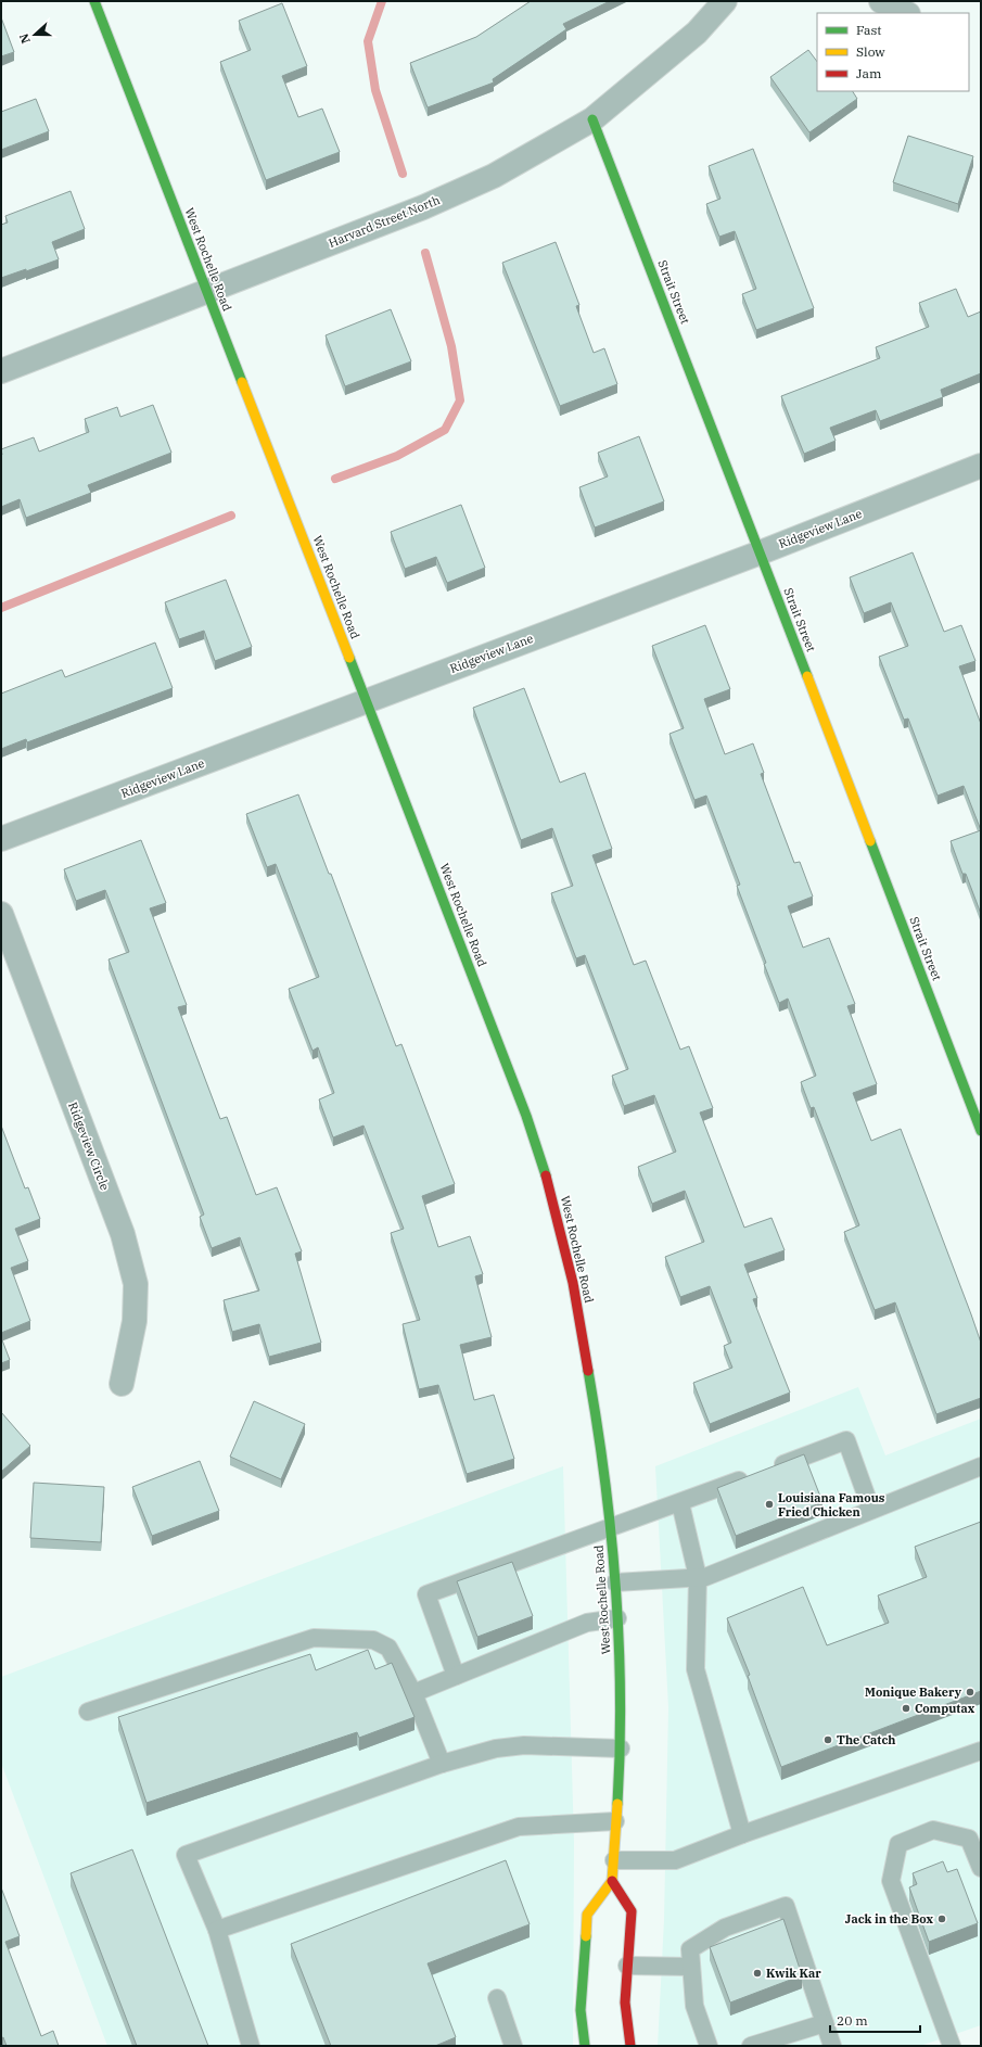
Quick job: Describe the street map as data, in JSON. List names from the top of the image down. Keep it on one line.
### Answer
{"streets":{"street":["Harvard Street North","West Rochelle Road","Strait Street","Ridgeview Lane","Ridgeview Circle"]},"crossings":[["Harvard Street North","West Rochelle Road"],["Harvard Street North","Strait Street"],["West Rochelle Road","Ridgeview Lane"],["Strait Street","Ridgeview Lane"]],"places":["Louisiana Famous Fried Chicken","Monique Bakery","Computax","The Catch","Jack in the Box","Kwik Kar"],"legend":["Fast","Slow","Jam"],"scale_bar":"20 m","north":"left"}
